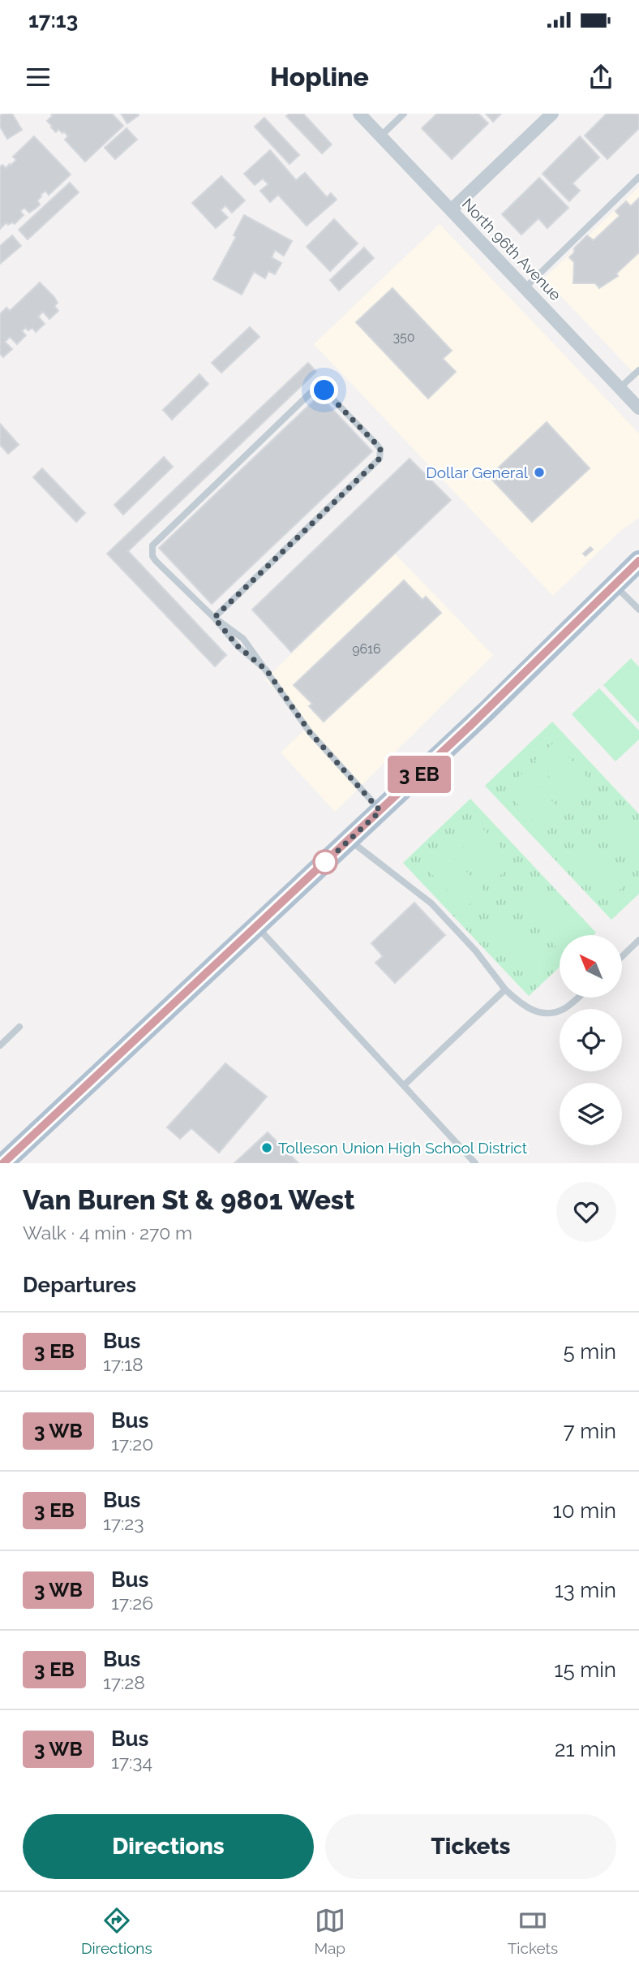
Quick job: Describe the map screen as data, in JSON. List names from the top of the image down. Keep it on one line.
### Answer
{"streets":{"street":["North 96th Avenue"]},"places":["Dollar General","Tolleson Union High School District"],"house_numbers":["350","9616"],"north":"top left","page":{"status":"17:13","header":"Hopline","on_map":"3 EB","heading":[["Van Buren St & 9801 West","Walk · 4 min · 270 m"],"Departures"],"list":[{"mark":"3 EB","name":"Bus","note":"17:18","value":"5 min"},{"mark":"3 WB","name":"Bus","note":"17:20","value":"7 min"},{"mark":"3 EB","name":"Bus","note":"17:23","value":"10 min"},{"mark":"3 WB","name":"Bus","note":"17:26","value":"13 min"},{"mark":"3 EB","name":"Bus","note":"17:28","value":"15 min"},{"mark":"3 WB","name":"Bus","note":"17:34","value":"21 min"}],"buttons":["Directions","Tickets"],"tabs":["Directions","Map","Tickets"]}}
